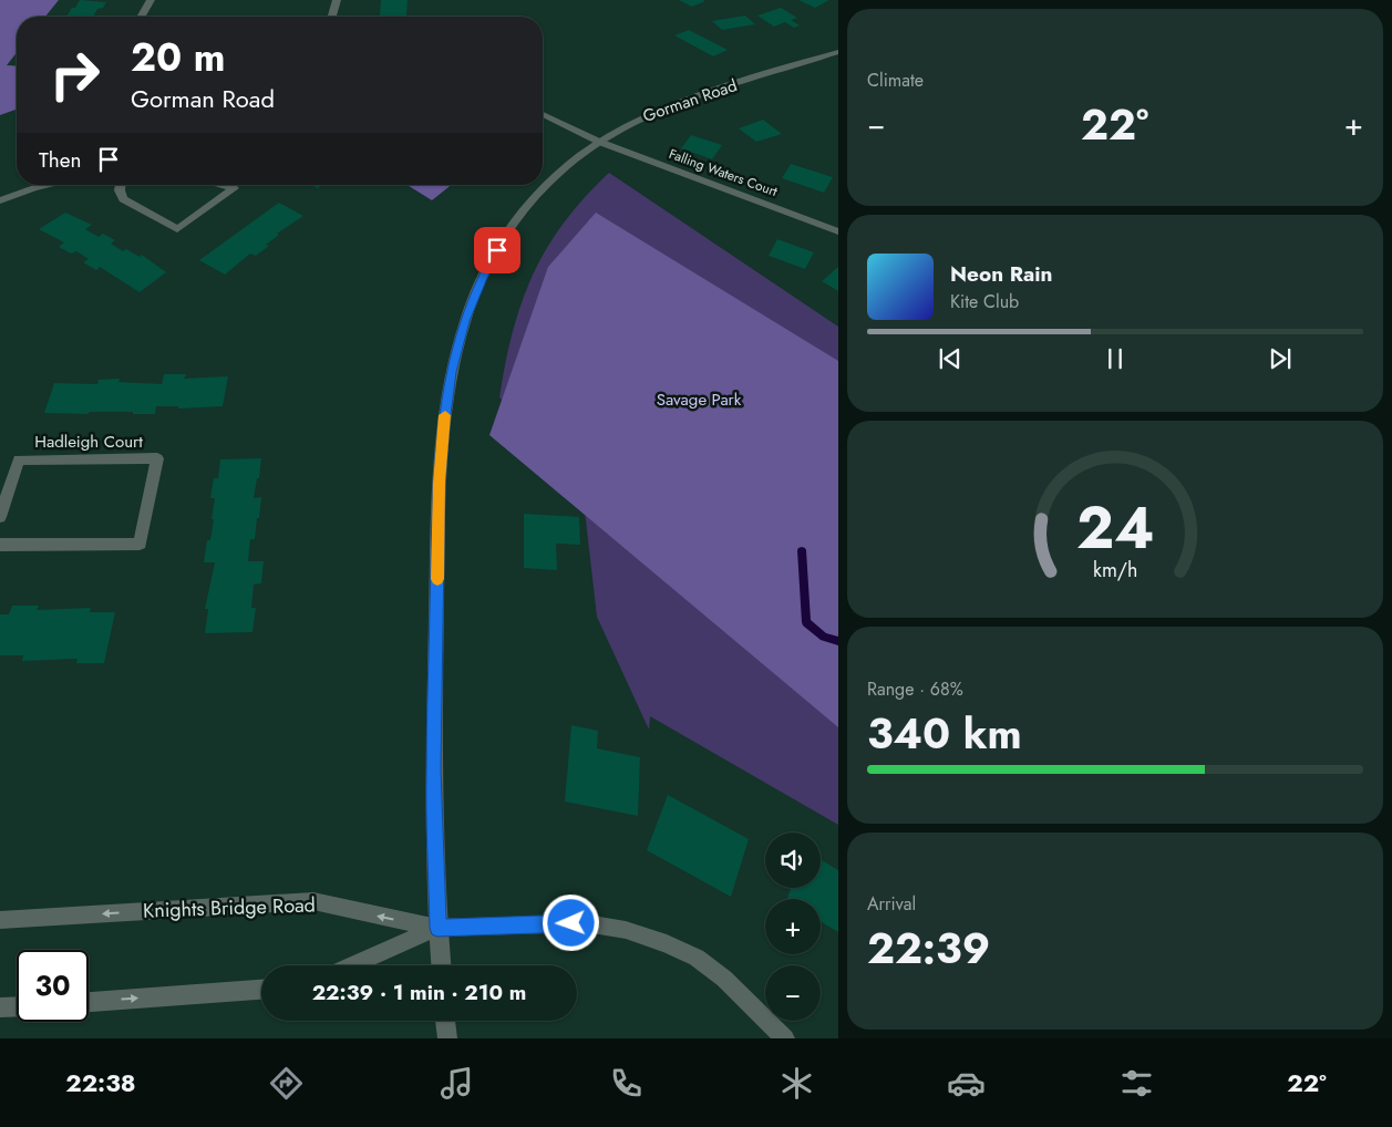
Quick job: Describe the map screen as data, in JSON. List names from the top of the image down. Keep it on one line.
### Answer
{"streets":{"street":["Gorman Road","Falling Waters Court","Hadleigh Court","Knights Bridge Road"]},"crossings":[["Gorman Road","Falling Waters Court"],["Gorman Road","Knights Bridge Road"]],"parks":["Savage Park"],"page":{"tile":["Climate",["Range · 68%","340 km"],["Arrival","22:39"]],"turn":["20 m","Gorman Road"],"heat":["−","22°","+"],"then":"Then","song":["Neon Rain","Kite Club"],"map_buttons":["+","−"],"limit":"30","trip":"22:39 · 1 min · 210 m","tabs":["22:38","22°"],"gauge":["24","km/h"]}}
